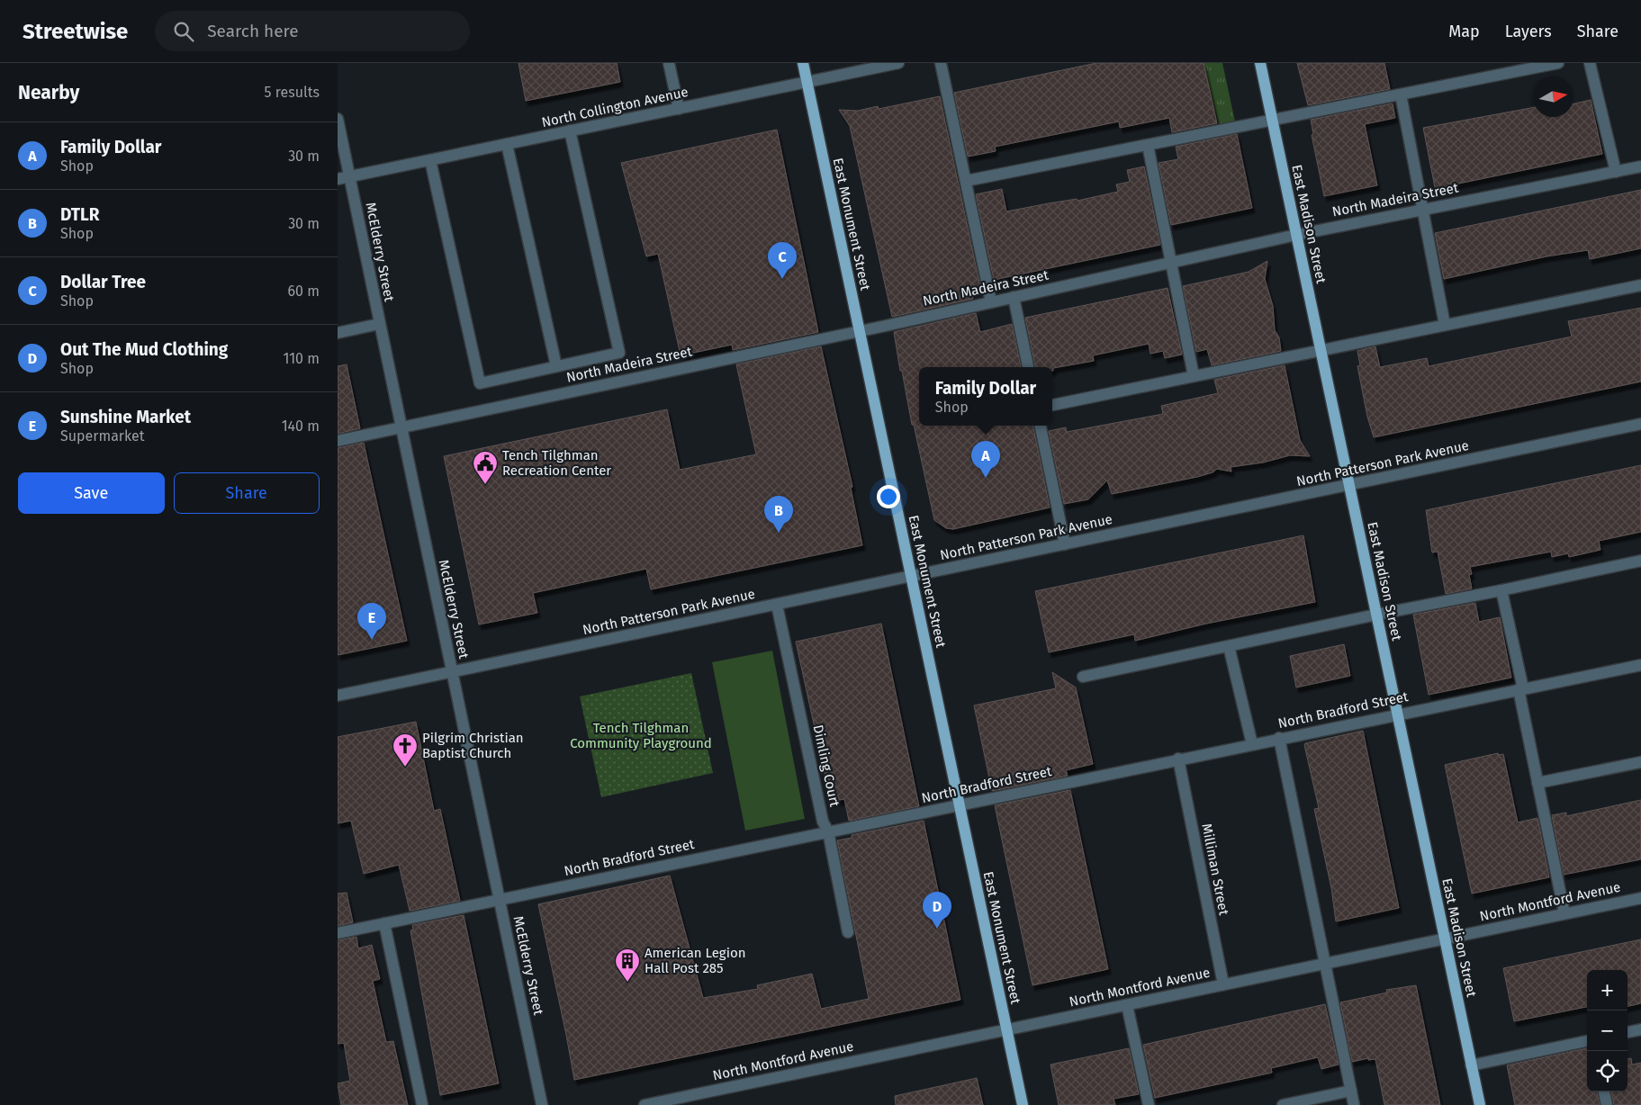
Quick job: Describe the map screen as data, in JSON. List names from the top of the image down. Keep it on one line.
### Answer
{"streets":{"main road":["East Monument Street","East Madison Street"],"street":["North Collington Avenue","North Madeira Street","McElderry Street","North Patterson Park Avenue","North Bradford Street","Dimling Court","Milliman Street","North Montford Avenue"]},"crossings":[["North Collington Avenue","East Monument Street"],["North Collington Avenue","McElderry Street"],["North Madeira Street","East Monument Street"],["North Madeira Street","East Madison Street"],["North Madeira Street","McElderry Street"],["East Monument Street","North Patterson Park Avenue"],["East Monument Street","North Bradford Street"],["East Monument Street","North Montford Avenue"],["East Madison Street","North Patterson Park Avenue"],["East Madison Street","North Bradford Street"],["East Madison Street","North Montford Avenue"],["McElderry Street","North Patterson Park Avenue"],["McElderry Street","North Bradford Street"],["North Patterson Park Avenue","Dimling Court"],["North Bradford Street","Dimling Court"],["North Bradford Street","Milliman Street"],["Milliman Street","North Montford Avenue"]],"parks":["Tench Tilghman Community Playground"],"places":{"public building":["Tench Tilghman Recreation Center"],"church":["Pilgrim Christian Baptist Church"],"building":["American Legion Hall Post 285"]},"north":"right","page":{"header":"Streetwise","search":"Search here","nav":["Map","Layers","Share"],"heading":["Nearby","5 results"],"list":[{"mark":"A","name":"Family Dollar","note":"Shop","value":"30 m"},{"mark":"B","name":"DTLR","note":"Shop","value":"30 m"},{"mark":"C","name":"Dollar Tree","note":"Shop","value":"60 m"},{"mark":"D","name":"Out The Mud Clothing","note":"Shop","value":"110 m"},{"mark":"E","name":"Sunshine Market","note":"Supermarket","value":"140 m"}],"pins":["C","A","B","E","D"],"popup":["Family Dollar","Shop"],"buttons":["Save","Share"],"map_buttons":["+","−"]}}
